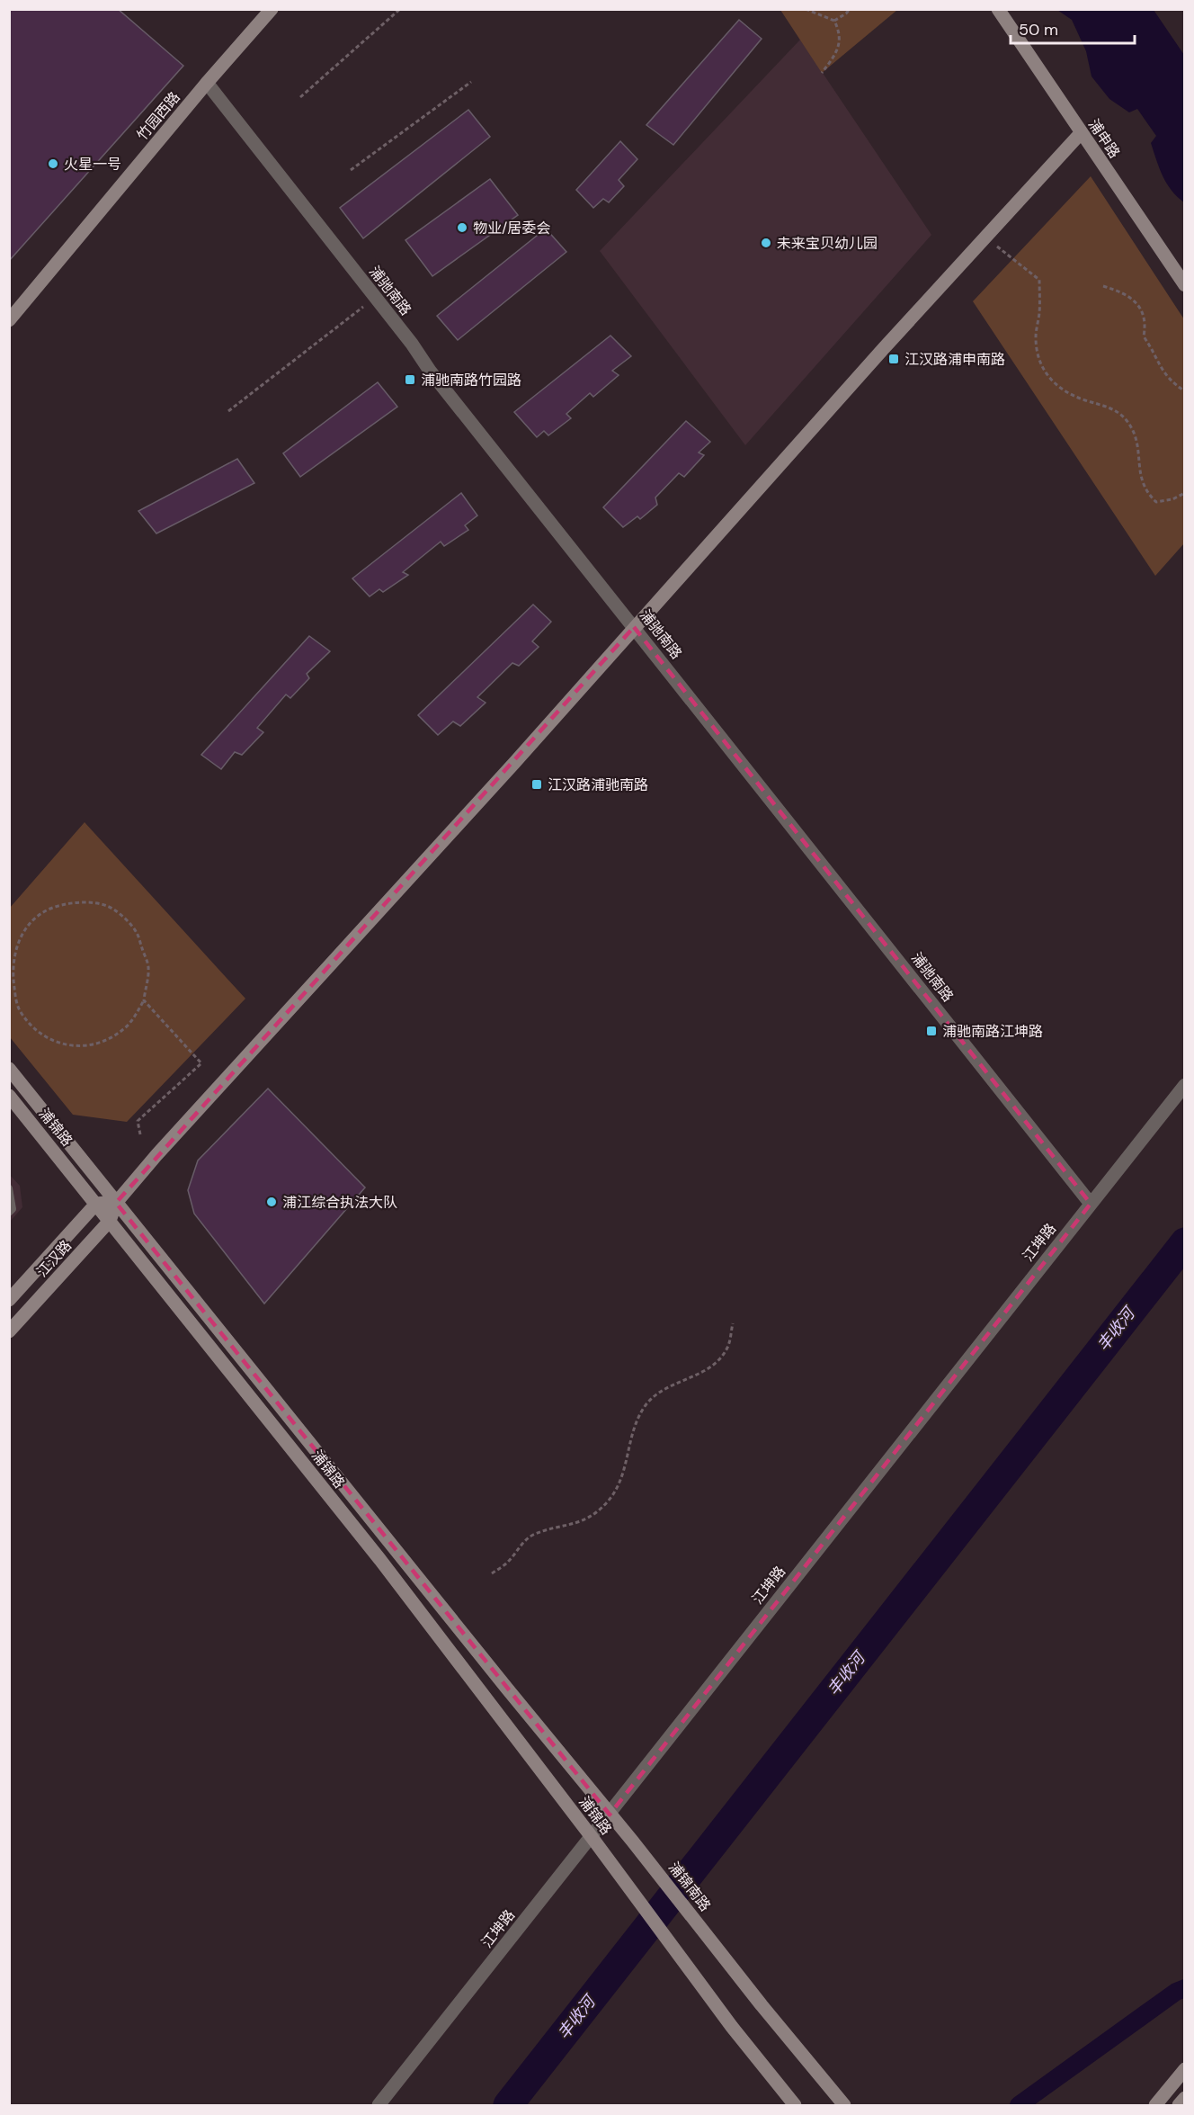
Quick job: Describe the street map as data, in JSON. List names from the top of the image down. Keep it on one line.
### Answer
{"streets":{"main road":["竹园西路","浦申路","浦锦路","江汉路","浦锦南路"],"street":["浦驰南路","江坤路"]},"crossings":[["竹园西路","浦驰南路"],["浦驰南路","江坤路"],["浦锦路","江坤路"],["浦锦路","江汉路"],["浦锦路","浦锦南路"],["江坤路","浦锦南路"]],"water":["丰收河"],"places":{"other":["火星一号","物业/居委会","未来宝贝幼儿园","浦江综合执法大队"],"transit":["江汉路浦申南路","浦驰南路竹园路","江汉路浦驰南路","浦驰南路江坤路"]},"scale_bar":"50 m"}
